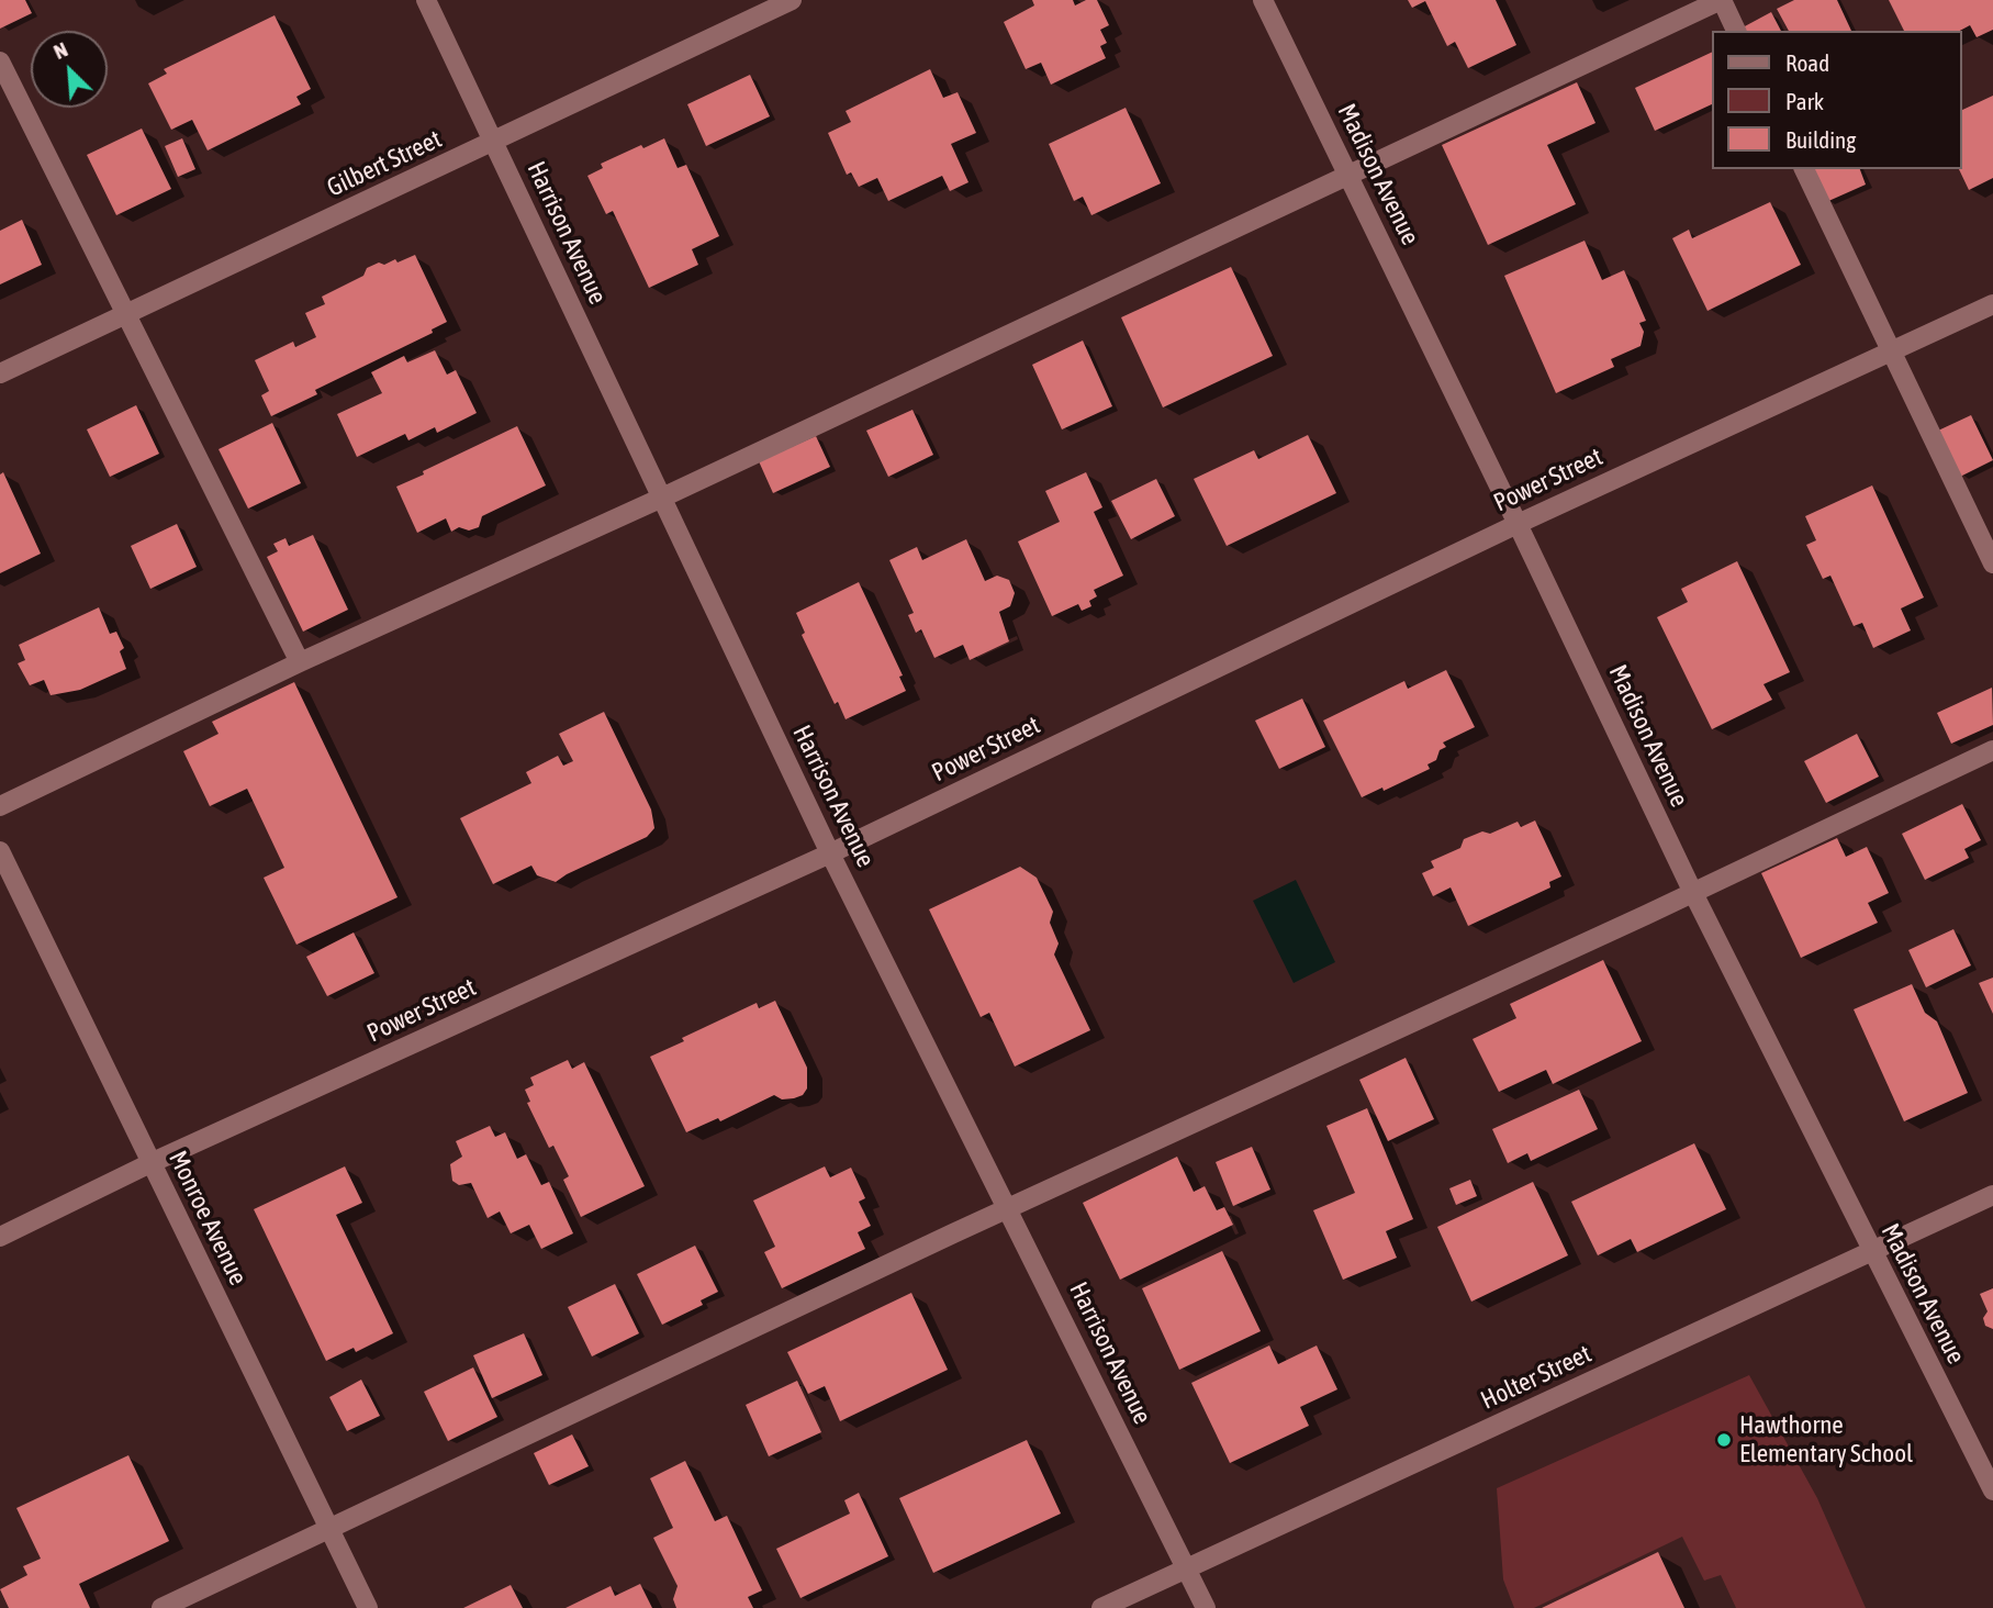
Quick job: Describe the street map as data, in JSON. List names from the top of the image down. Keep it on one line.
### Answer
{"streets":{"street":["Gilbert Street","Madison Avenue","Harrison Avenue","Power Street","Monroe Avenue","Holter Street"]},"crossings":[["Gilbert Street","Harrison Avenue"],["Madison Avenue","Power Street"],["Madison Avenue","Holter Street"],["Harrison Avenue","Power Street"],["Harrison Avenue","Holter Street"],["Power Street","Monroe Avenue"]],"places":["Hawthorne Elementary School"],"legend":["Road","Park","Building"],"north":"top left"}
